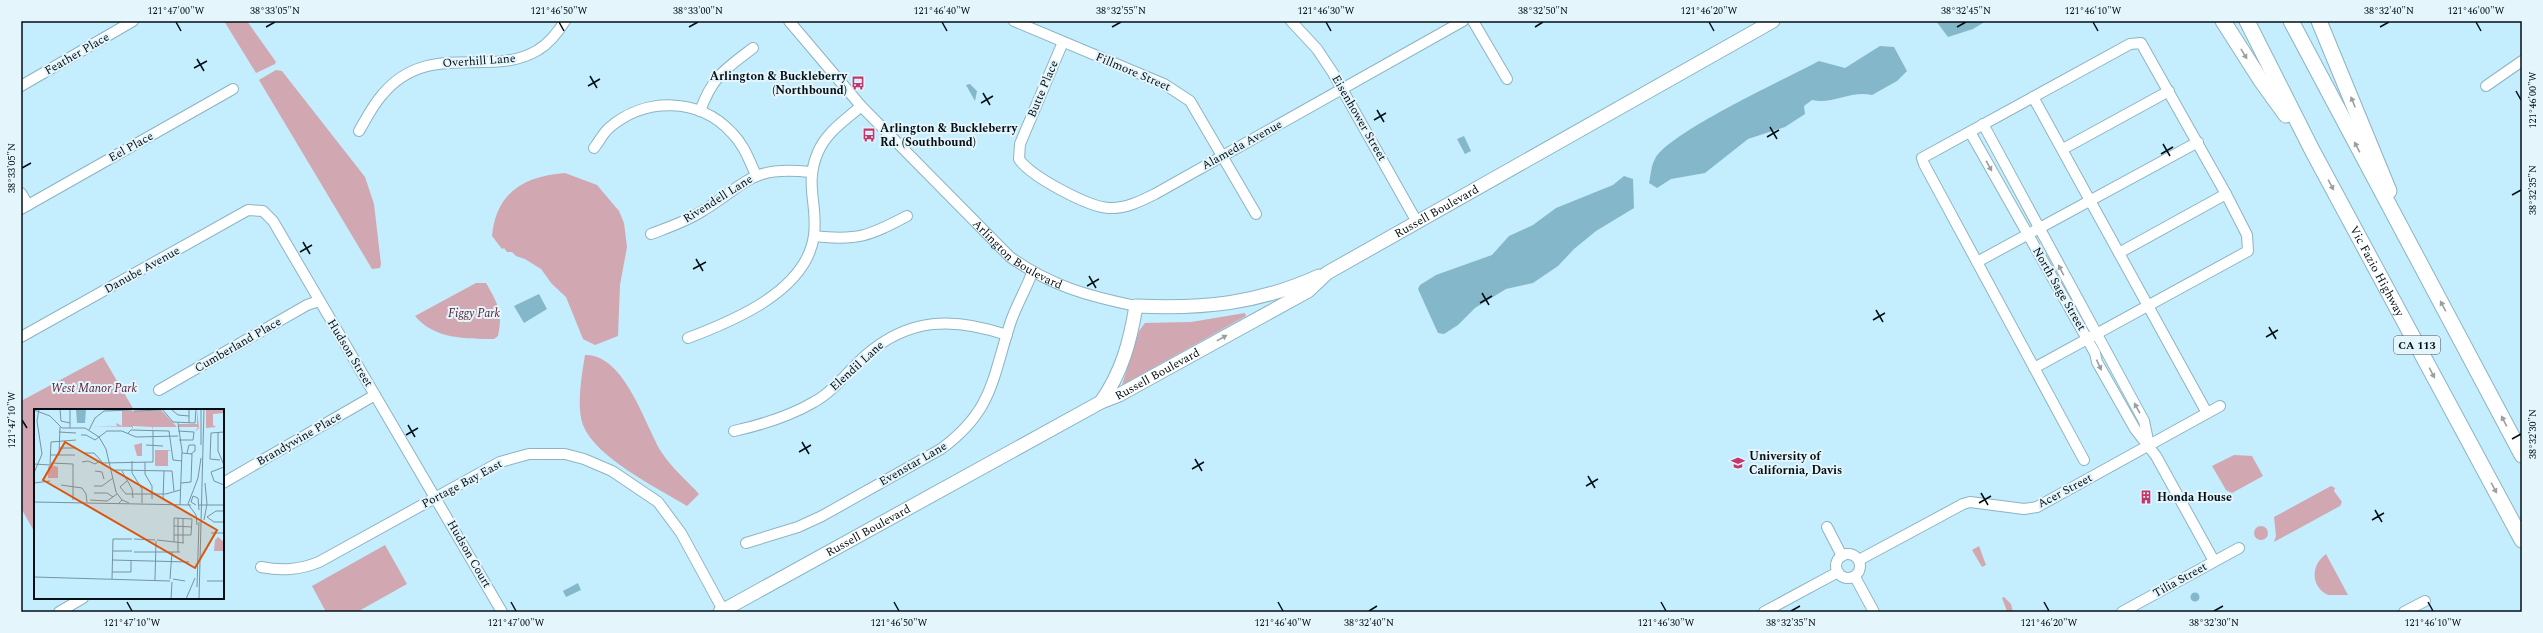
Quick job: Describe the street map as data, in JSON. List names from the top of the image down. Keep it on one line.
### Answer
{"streets":{"highway":["Vic Fazio Highway","CA 113"],"main road":["Russell Boulevard","Arlington Boulevard"],"street":["Feather Place","Overhill Lane","Fillmore Street","Butte Place","Eisenhower Street","Alameda Avenue","Eel Place","Rivendell Lane","Danube Avenue","North Sage Street","Cumberland Place","Hudson Street","Elendil Lane","Brandywine Place","Evenstar Lane","Portage Bay East","Acer Street","Hudson Court","Tilia Street"]},"crossings":[["Fillmore Street","Butte Place"],["Fillmore Street","Alameda Avenue"],["Butte Place","Alameda Avenue"],["Eisenhower Street","Alameda Avenue"],["Eisenhower Street","Russell Boulevard"],["Russell Boulevard","Arlington Boulevard"],["Russell Boulevard","Portage Bay East"],["Arlington Boulevard","Evenstar Lane"],["Danube Avenue","Hudson Street"],["North Sage Street","Acer Street"],["North Sage Street","Tilia Street"],["Cumberland Place","Hudson Street"],["Hudson Street","Brandywine Place"],["Hudson Street","Portage Bay East"],["Hudson Street","Hudson Court"],["Elendil Lane","Evenstar Lane"],["Portage Bay East","Hudson Court"]],"parks":["Figgy Park","West Manor Park"],"places":{"bus stop":["Arlington & Buckleberry (Northbound)","Arlington & Buckleberry Rd. (Southbound)"],"school or university":["University of California, Davis"],"building":["Honda House"]},"coordinates":["121°47'00\"W","38°33'05\"N","121°46'50\"W","38°33'00\"N","121°46'40\"W","38°32'55\"N","121°46'30\"W","38°32'50\"N","121°46'20\"W","38°32'45\"N","121°46'10\"W","38°32'40\"N","121°46'00\"W","38°32'35\"N","121°47'10\"W","38°32'30\"N"]}
